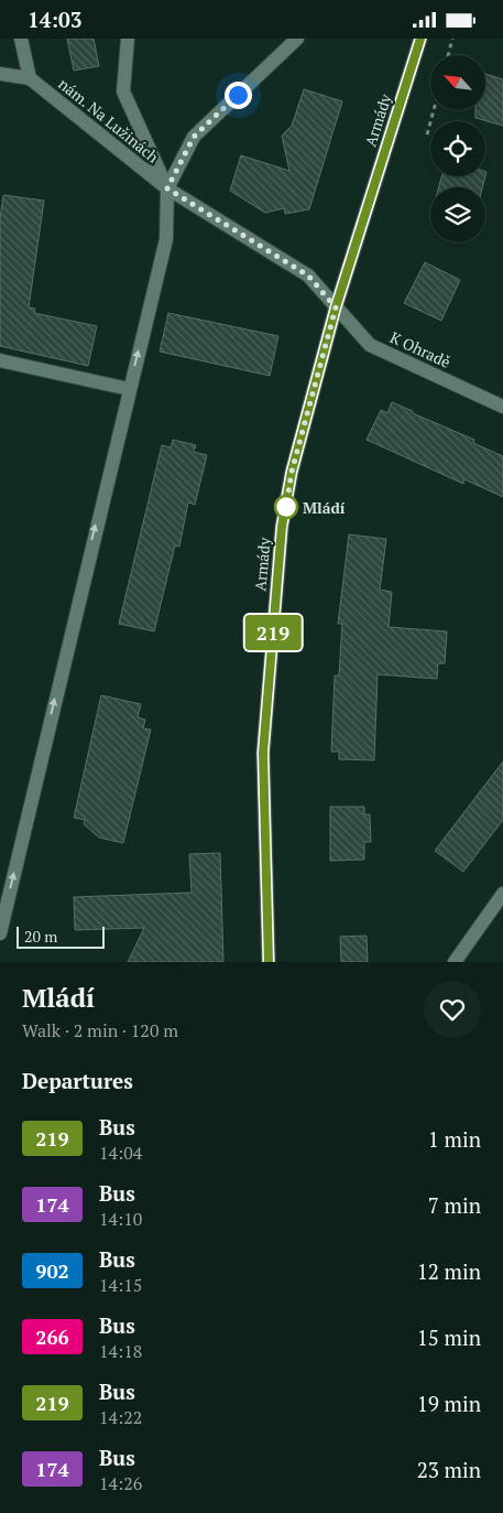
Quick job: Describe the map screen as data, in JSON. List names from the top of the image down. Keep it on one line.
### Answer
{"streets":{"street":["nám. Na Lužinách","Armády","K Ohradě"]},"crossings":[["Armády","K Ohradě"]],"places":["Mládí"],"lines":["bus line 219"],"scale_bar":"20 m","north":"top left","page":{"status":"14:03","on_map":"219","scale":"20 m","heading":[["Mládí","Walk · 2 min · 120 m"],"Departures"],"list":[{"mark":"219","name":"Bus","note":"14:04","value":"1 min"},{"mark":"174","name":"Bus","note":"14:10","value":"7 min"},{"mark":"902","name":"Bus","note":"14:15","value":"12 min"},{"mark":"266","name":"Bus","note":"14:18","value":"15 min"},{"mark":"219","name":"Bus","note":"14:22","value":"19 min"},{"mark":"174","name":"Bus","note":"14:26","value":"23 min"}]}}
